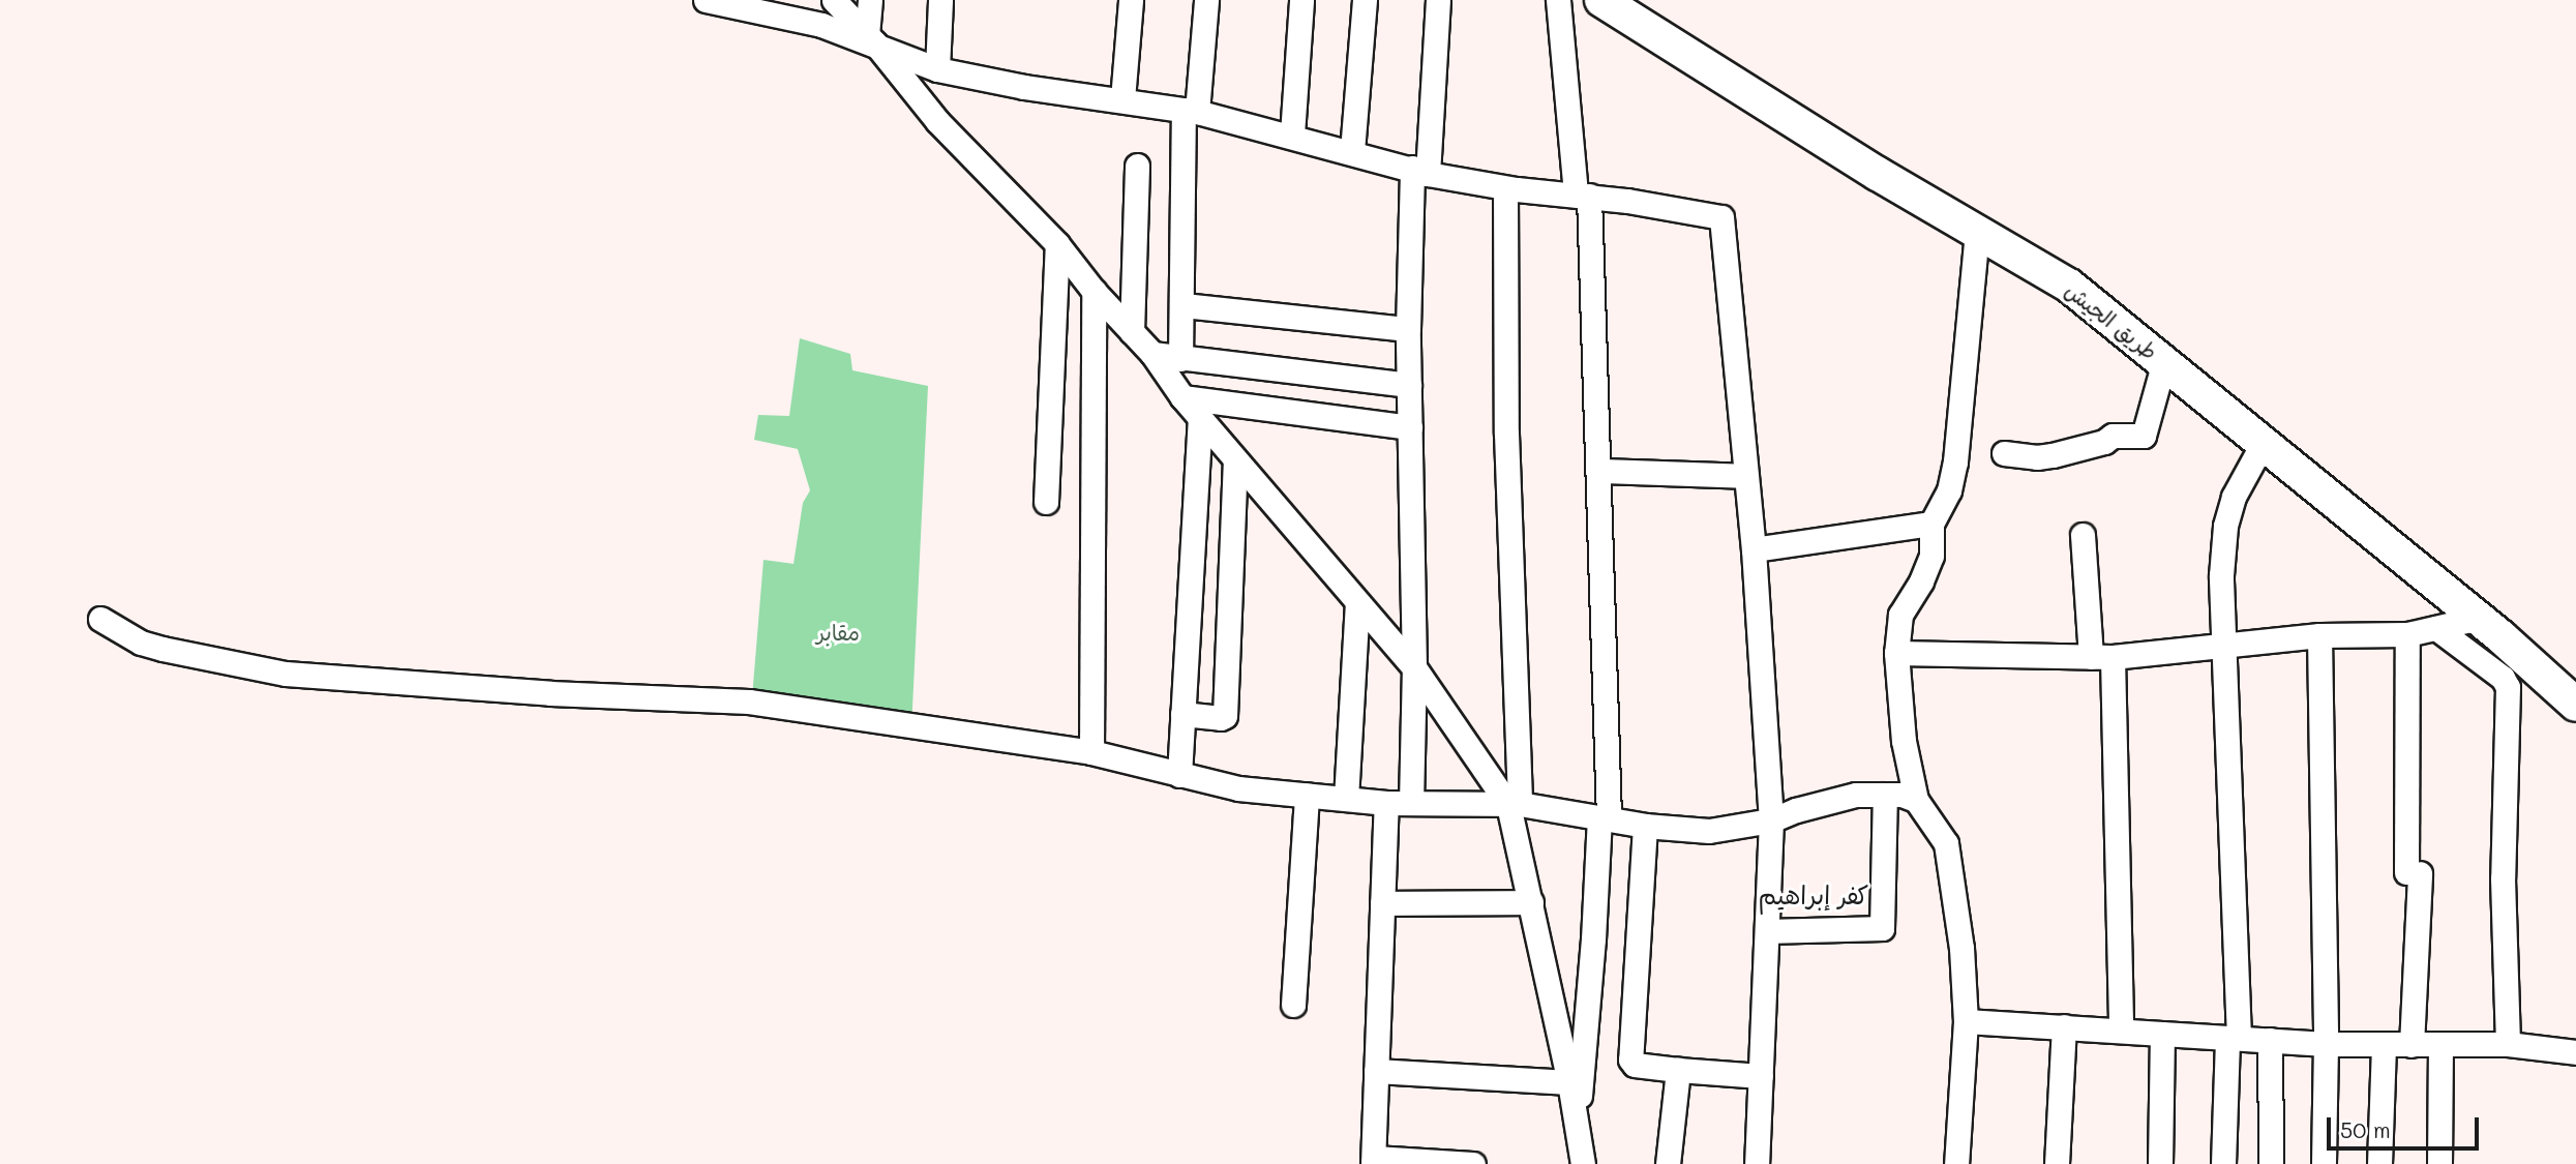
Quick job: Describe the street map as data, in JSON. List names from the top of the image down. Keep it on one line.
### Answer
{"streets":{"main road":["طريق الجيش"]},"districts":["كفر إبراهيم"],"parks":["مقابر"],"scale_bar":"50 m"}
